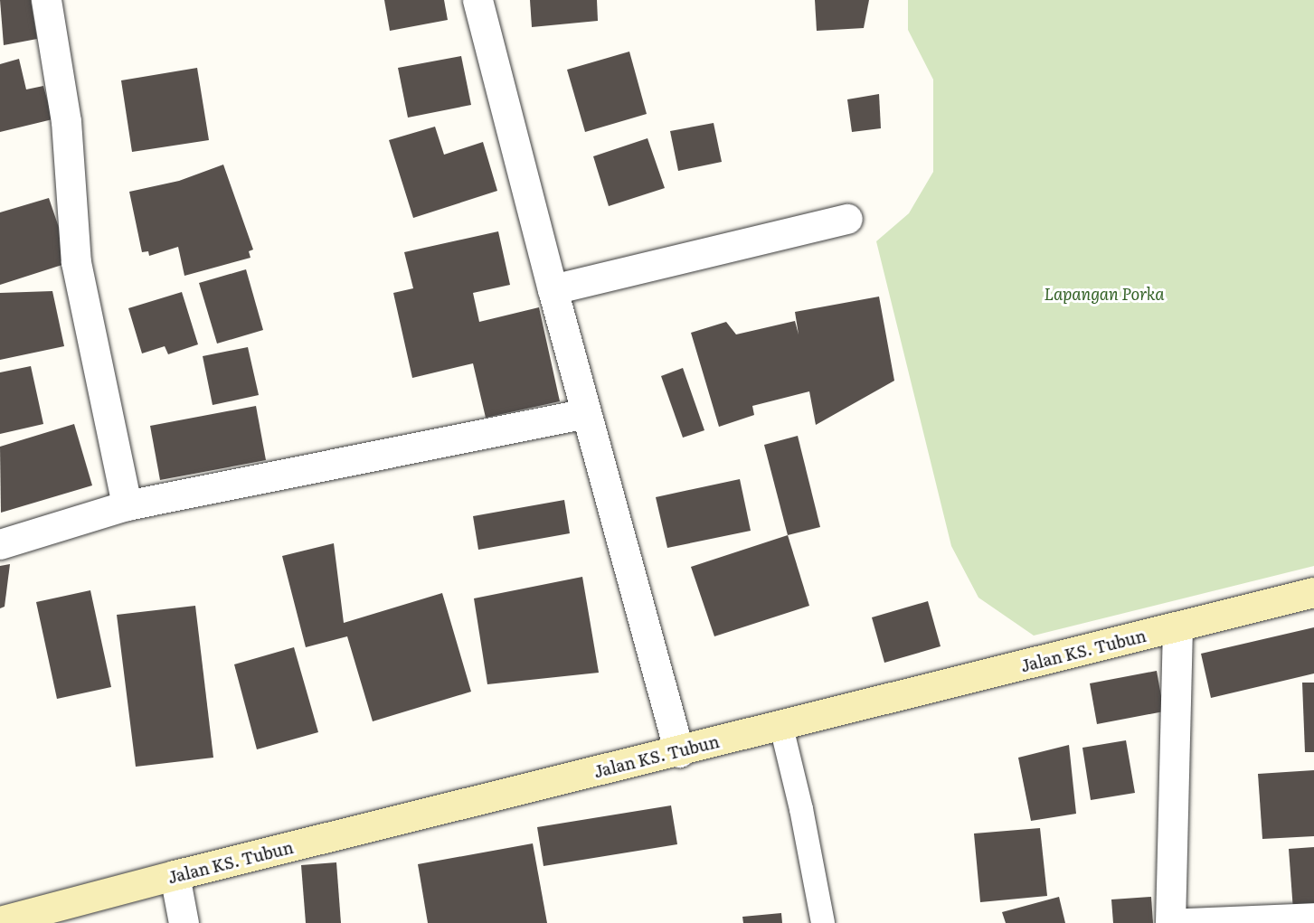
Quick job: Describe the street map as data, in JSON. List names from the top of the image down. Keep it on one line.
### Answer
{"streets":{"street":["Jalan KS. Tubun"]},"parks":["Lapangan Porka"]}
